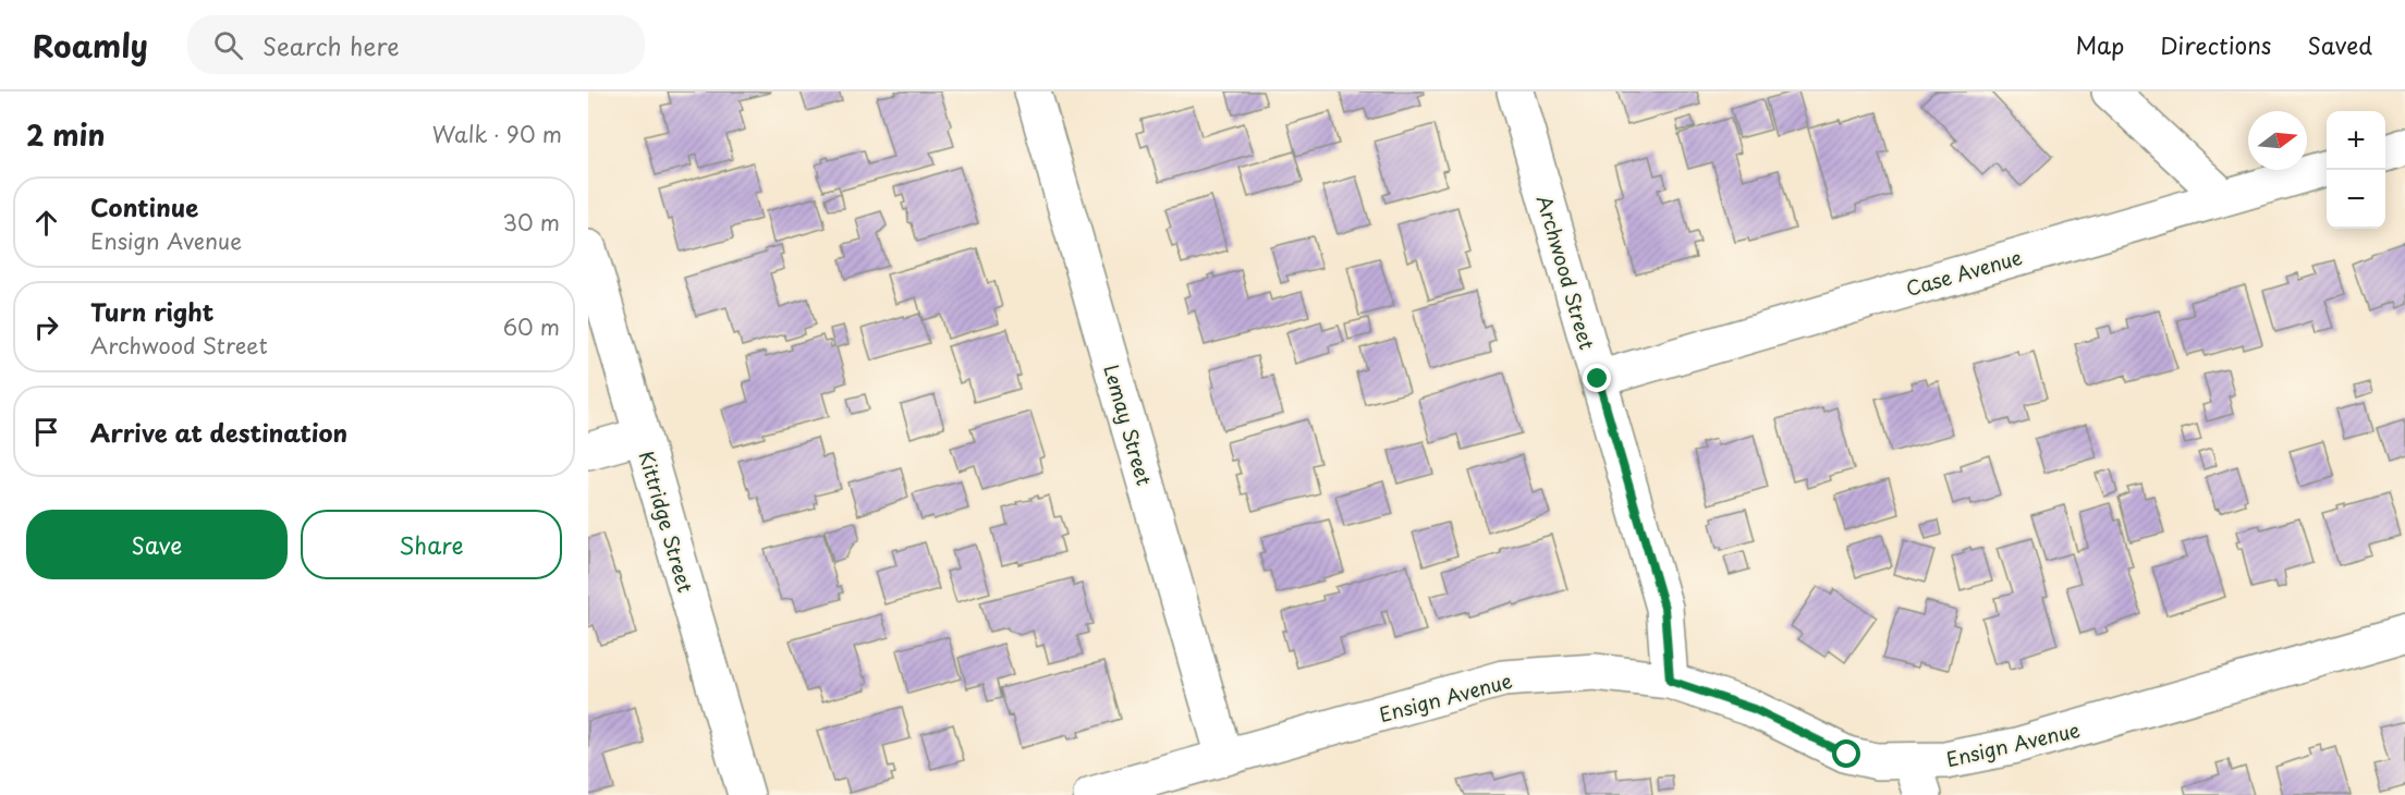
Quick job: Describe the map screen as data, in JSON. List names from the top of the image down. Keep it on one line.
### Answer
{"streets":{"street":["Archwood Street","Case Avenue","Lemay Street","Kittridge Street","Ensign Avenue"]},"crossings":[["Archwood Street","Case Avenue"],["Archwood Street","Ensign Avenue"],["Lemay Street","Ensign Avenue"]],"north":"right","page":{"header":"Roamly","search":"Search here","nav":["Map","Directions","Saved"],"heading":["2 min","Walk · 90 m"],"map_buttons":["+","−"],"list":[["Continue","Ensign Avenue","30 m"],["Turn right","Archwood Street","60 m"],"Arrive at destination"],"buttons":["Save","Share"]}}
